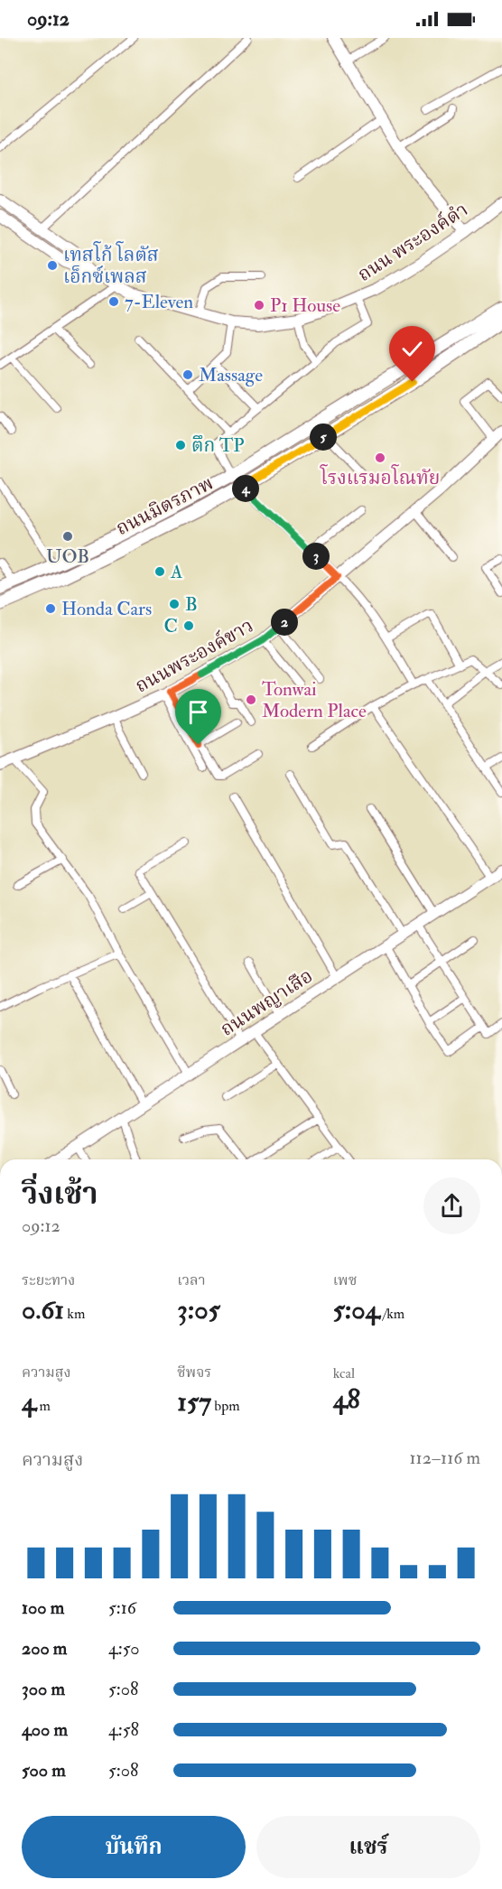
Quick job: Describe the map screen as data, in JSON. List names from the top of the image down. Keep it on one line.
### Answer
{"streets":{"main road":["ถนนมิตรภาพ"],"street":["ถนน พระองค์ดำ","ถนนพระองค์ขาว","ถนนพญาเสือ"]},"places":["เทสโก้ โลตัส เอ็กซ์เพลส","7-Eleven","P1 House","Massage","ตึก TP","โรงแรมอโณทัย","UOB","A","B","Honda Cars","C","Tonwai Modern Place"],"page":{"status":"09:12","pins":["5","4","3","2"],"heading":["วิ่งเช้า","09:12"],"stats":[["ระยะทาง","0.61 km"],["เวลา","3:05"],["เพซ","5:04 /km"],["ความสูง","4 m"],["ชีพจร","157 bpm"],["kcal","48"]],"chart":["ความสูง","112–116 m"],"list":[{"name":"100 m","note":"5:16"},{"name":"200 m","note":"4:50"},{"name":"300 m","note":"5:08"},{"name":"400 m","note":"4:58"},{"name":"500 m","note":"5:08"}],"buttons":["บันทึก","แชร์"]}}
